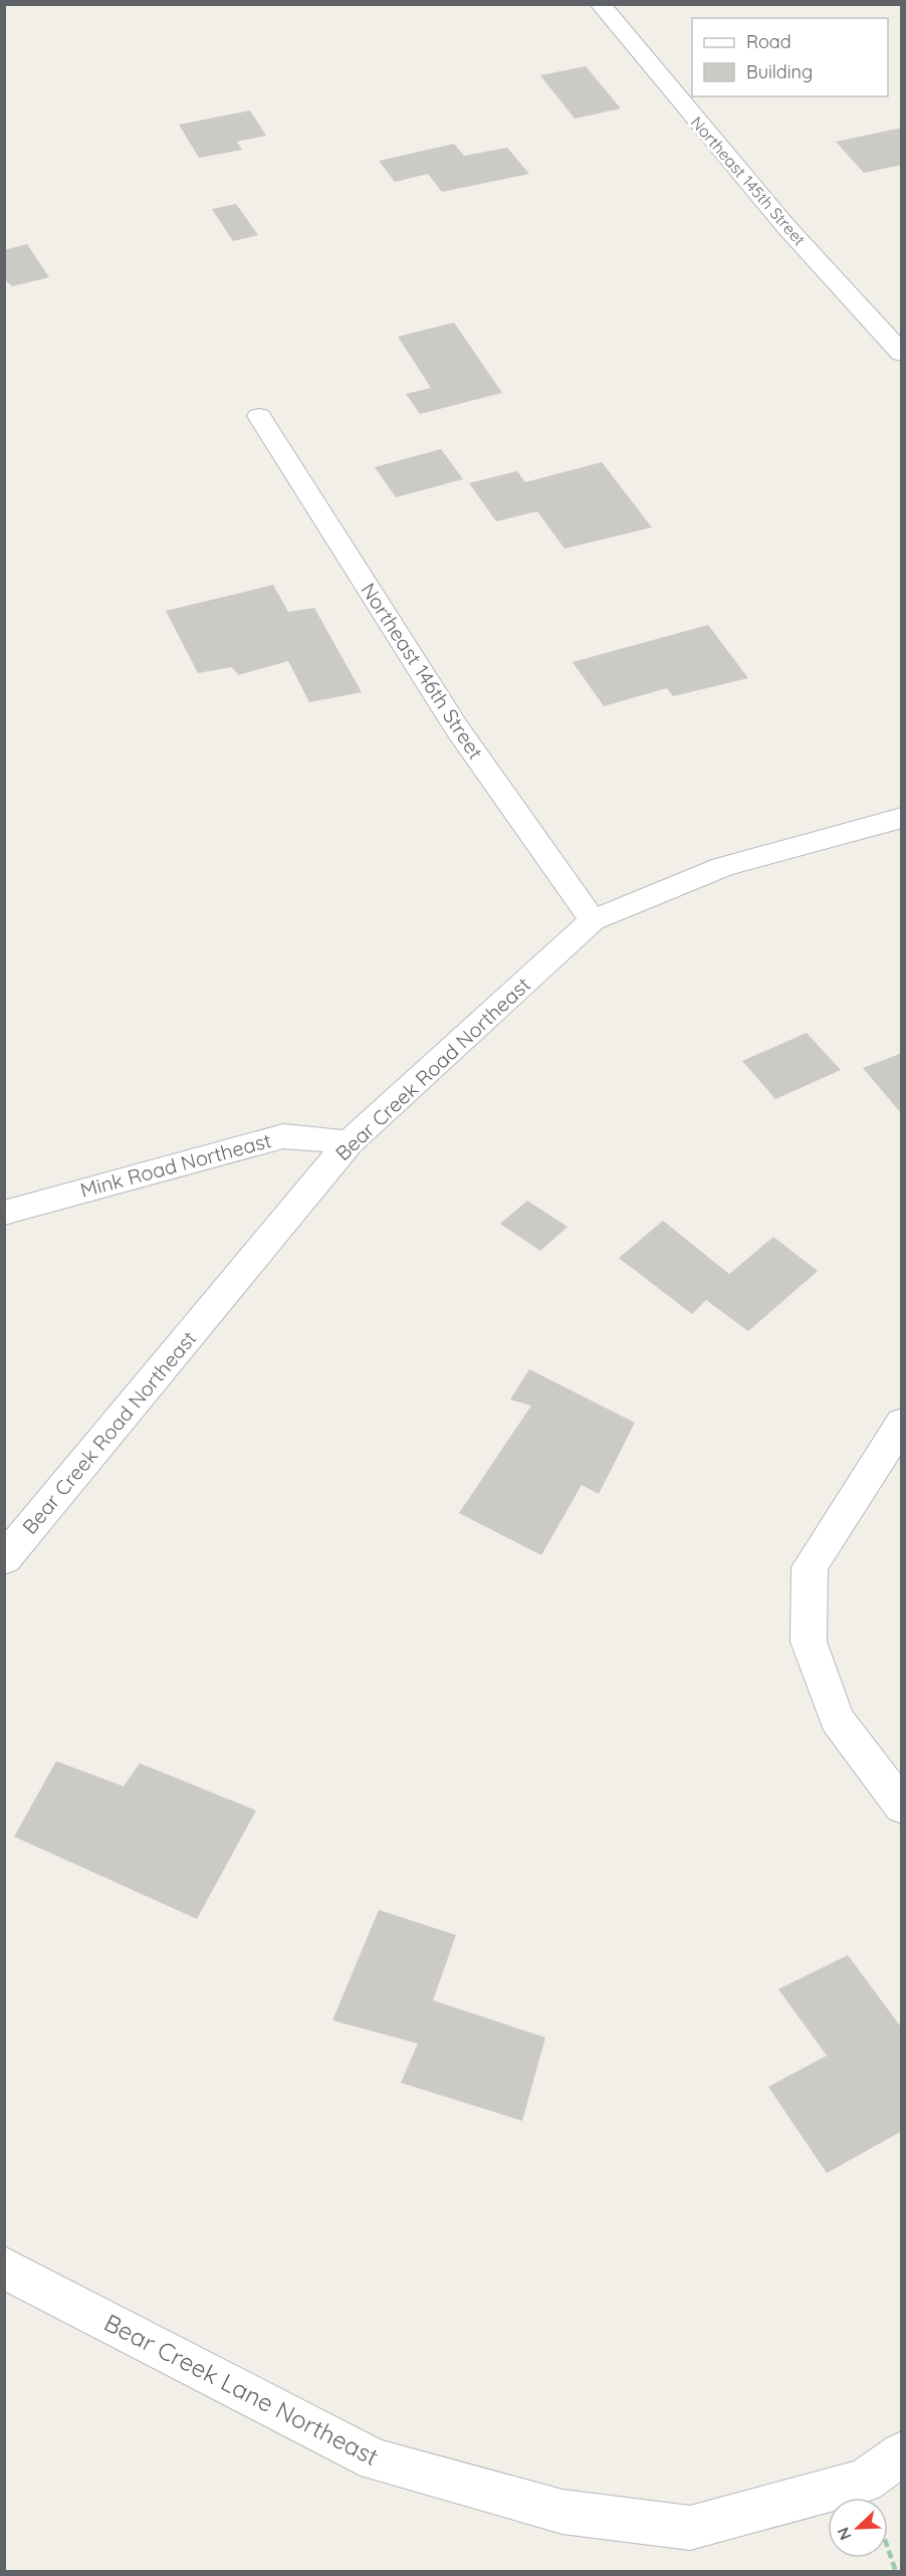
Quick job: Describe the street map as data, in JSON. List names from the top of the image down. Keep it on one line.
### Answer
{"streets":{"street":["Northeast 145th Street","Northeast 146th Street","Bear Creek Road Northeast","Mink Road Northeast","Bear Creek Lane Northeast"]},"crossings":[["Northeast 146th Street","Bear Creek Road Northeast"],["Bear Creek Road Northeast","Mink Road Northeast"]],"legend":["Road","Building"],"north":"bottom left"}
